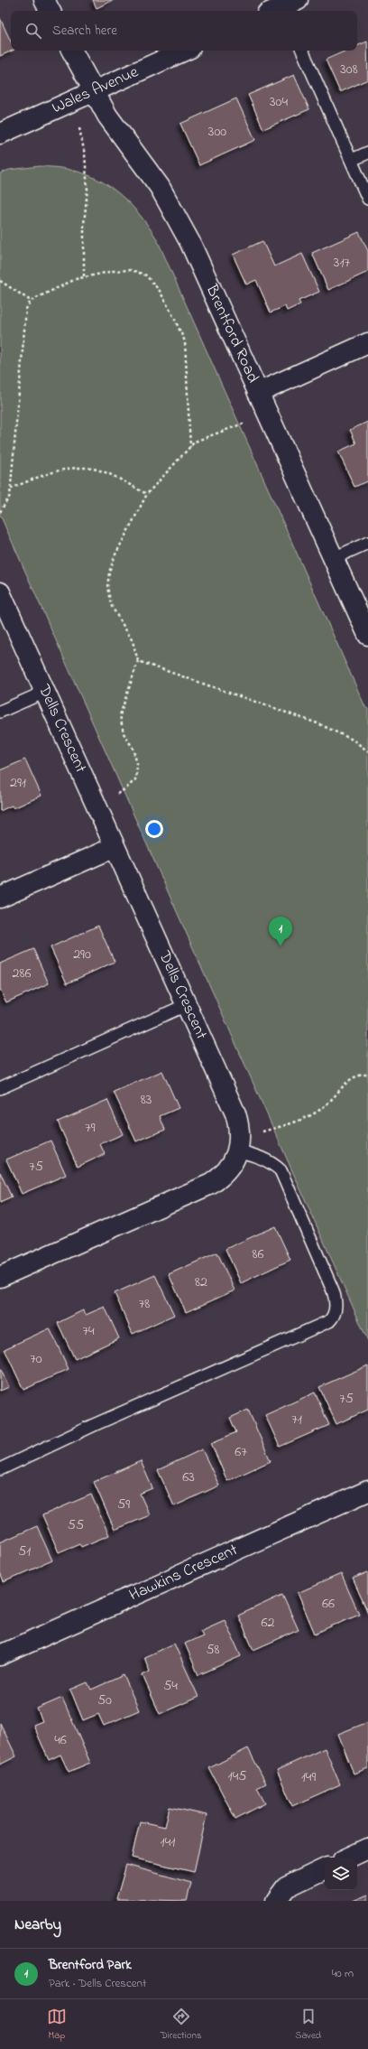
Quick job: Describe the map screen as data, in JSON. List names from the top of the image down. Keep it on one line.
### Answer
{"streets":{"street":["Wales Avenue","Brentford Road","Dells Crescent","Hawkins Crescent"]},"crossings":[["Wales Avenue","Brentford Road"]],"house_numbers":["308","304","300","317","291","290","286","83","79","75","86","82","78","74","70","75","71","67","63","59","55","51","66","62","58","54","50","46","145","149","141"],"page":{"search":"Search here","pins":"1","heading":"Nearby","list":[{"mark":"1","name":"Brentford Park","note":"Park · Dells Crescent","value":"40 m"}],"nav":["Map","Directions","Saved"]}}
